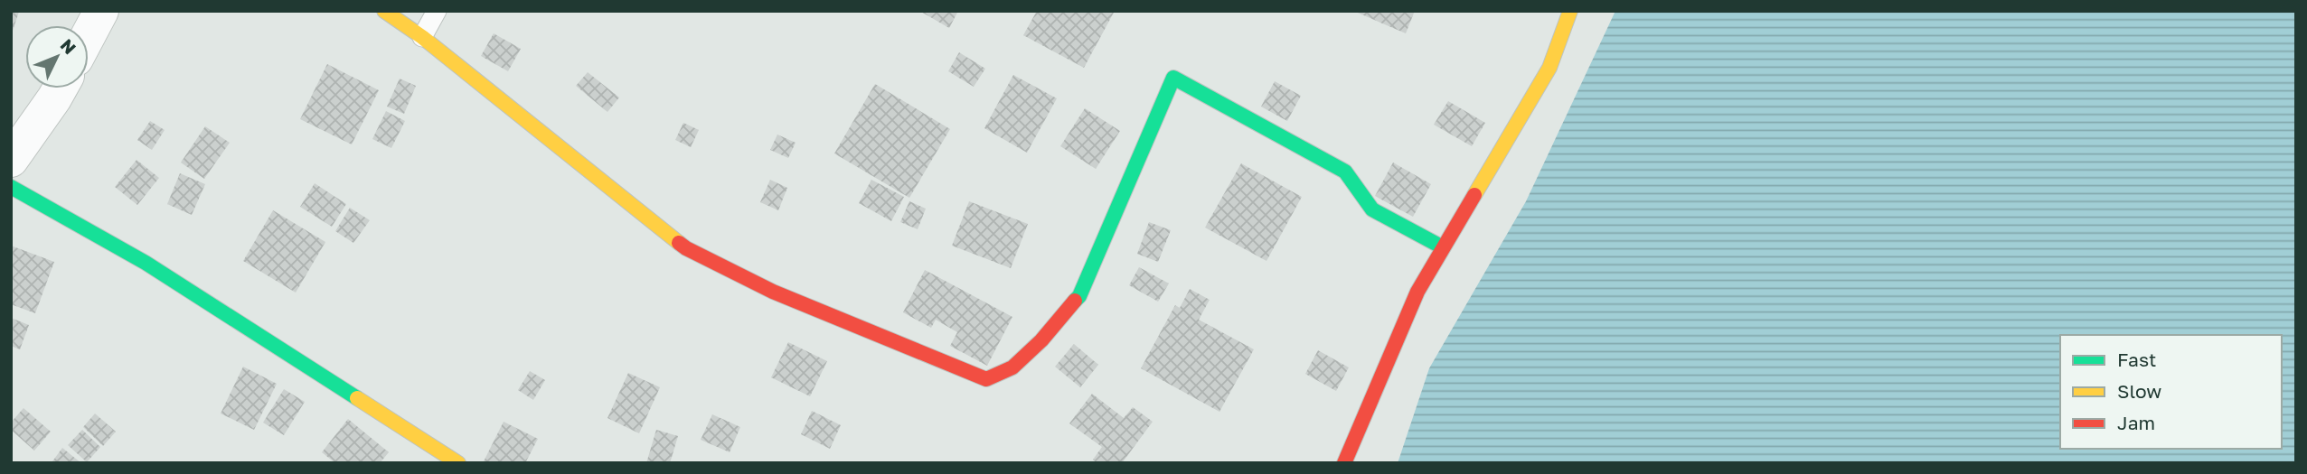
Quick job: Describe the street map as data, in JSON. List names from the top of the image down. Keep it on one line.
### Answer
{"legend":["Fast","Slow","Jam"],"north":"top right"}
